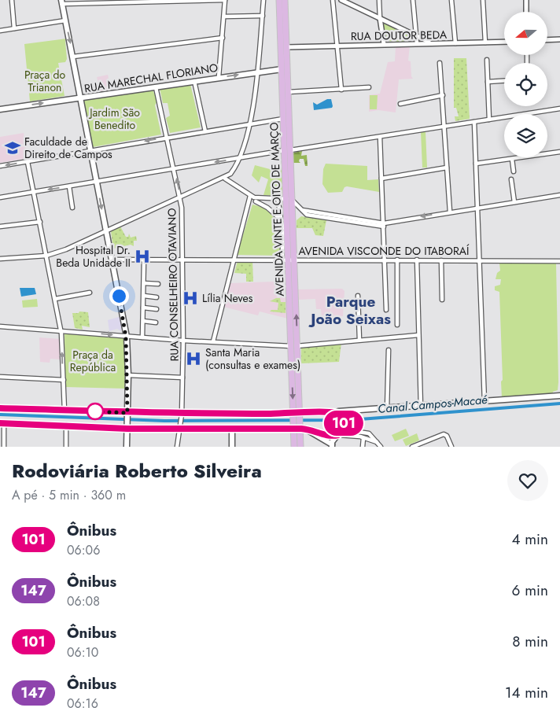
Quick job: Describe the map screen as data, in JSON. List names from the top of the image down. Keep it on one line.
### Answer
{"streets":{"main road":["RUA MARECHAL FLORIANO","AVENIDA VINTE E OITO DE MARÇO"],"street":["RUA DOUTOR BEDA","AVENIDA VISCONDE DO ITABORAÍ","RUA CONSELHEIRO OTAVIANO"]},"crossings":[["RUA DOUTOR BEDA","AVENIDA VINTE E OITO DE MARÇO"],["RUA MARECHAL FLORIANO","AVENIDA VINTE E OITO DE MARÇO"],["RUA MARECHAL FLORIANO","RUA CONSELHEIRO OTAVIANO"],["AVENIDA VINTE E OITO DE MARÇO","AVENIDA VISCONDE DO ITABORAÍ"],["AVENIDA VISCONDE DO ITABORAÍ","RUA CONSELHEIRO OTAVIANO"]],"one_way":["RUA MARECHAL FLORIANO"],"districts":["Parque João Seixas"],"water":["Canal Campos-Macaé"],"parks":["Praça do Trianon","Jardim São Benedito","Praça da República"],"places":{"school or university":["Faculdade de Direito de Campos"],"hospital":["Hospital Dr. Beda Unidade II","Lília Neves","Santa Maria (consultas e exames)"]},"lines":["bus line 101"],"north":"left","page":{"on_map":"101","heading":["Rodoviária Roberto Silveira","A pé · 5 min · 360 m"],"list":[{"mark":"101","name":"Ônibus","note":"06:06","value":"4 min"},{"mark":"147","name":"Ônibus","note":"06:08","value":"6 min"},{"mark":"101","name":"Ônibus","note":"06:10","value":"8 min"},{"mark":"147","name":"Ônibus","note":"06:16","value":"14 min"}]}}
